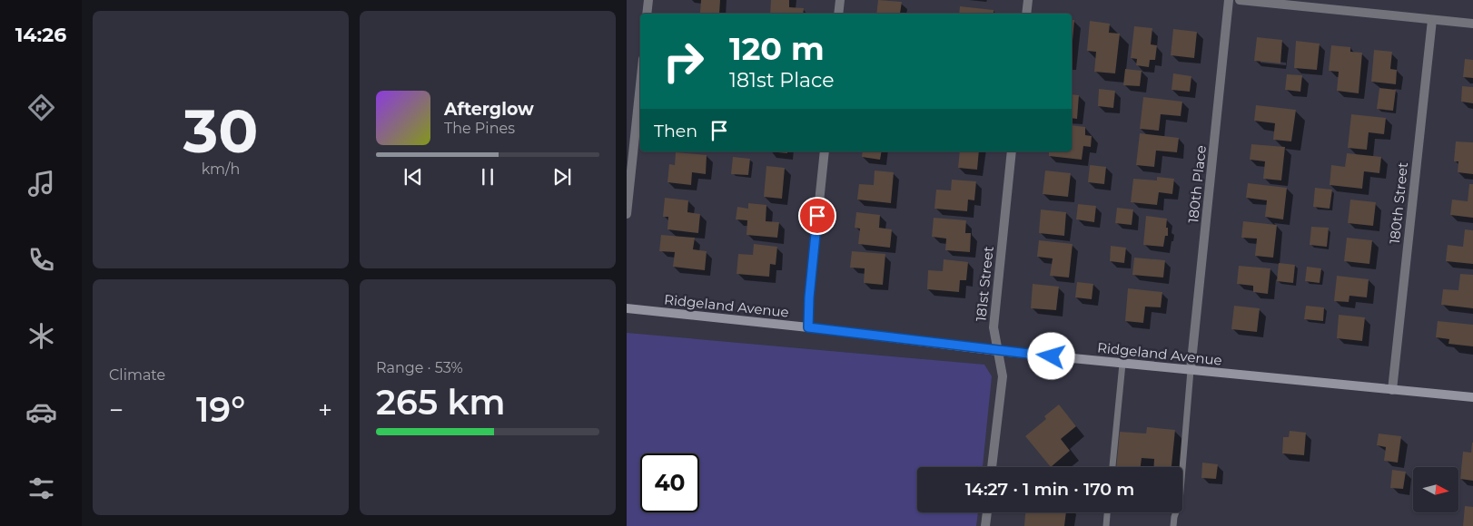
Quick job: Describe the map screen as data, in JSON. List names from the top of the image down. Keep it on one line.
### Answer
{"streets":{"street":["180th Place","180th Street","181st Street","Ridgeland Avenue"]},"crossings":[["180th Place","Ridgeland Avenue"],["180th Street","Ridgeland Avenue"],["181st Street","Ridgeland Avenue"]],"north":"right","page":{"tabs":"14:26","tile":[["30","km/h"],"Climate",["Range · 53%","265 km"]],"turn":["120 m","181st Place"],"song":["Afterglow","The Pines"],"then":"Then","heat":["−","19°","+"],"limit":"40","trip":"14:27 · 1 min · 170 m"}}
